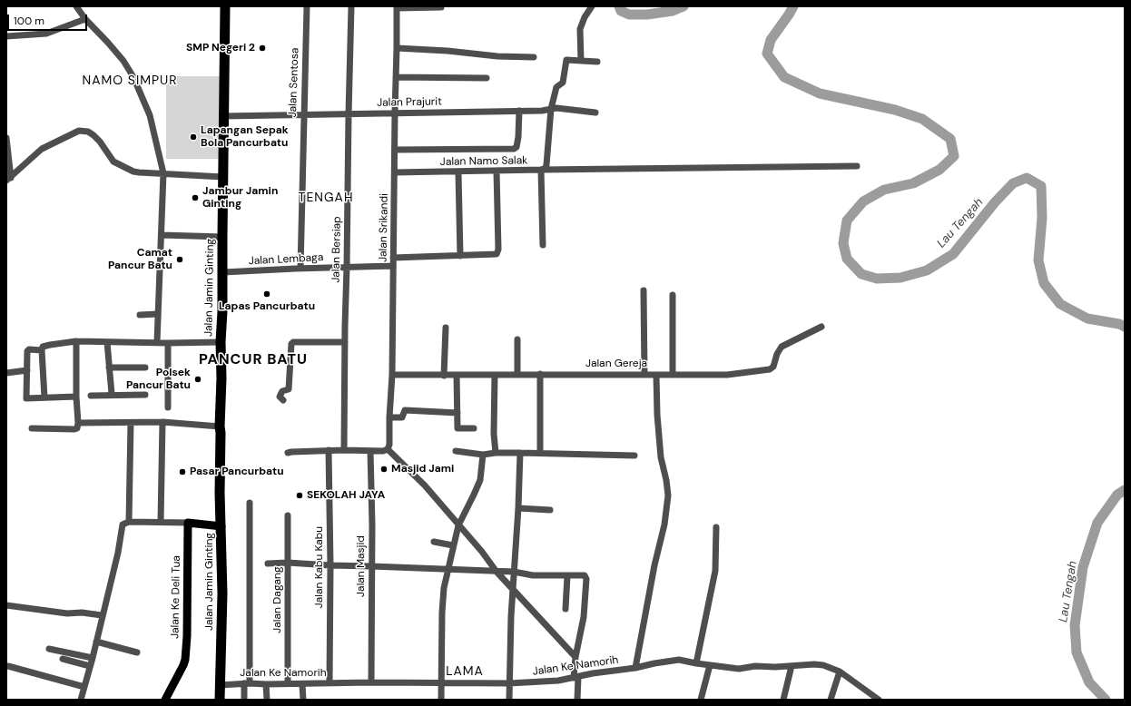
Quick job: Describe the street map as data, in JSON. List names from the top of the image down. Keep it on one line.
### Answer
{"streets":{"highway":["Jalan Jamin Ginting"],"main road":["Jalan Ke Deli Tua"],"street":["Jalan Sentosa","Jalan Prajurit","Jalan Namo Salak","Jalan Srikandi","Jalan Bersiap","Jalan Lembaga","Jalan Gereja","Jalan Masjid","Jalan Kabu Kabu","Jalan Dagang","Jalan Ke Namorih"]},"crossings":[["Jalan Sentosa","Jalan Prajurit"],["Jalan Sentosa","Jalan Lembaga"],["Jalan Prajurit","Jalan Srikandi"],["Jalan Prajurit","Jalan Bersiap"],["Jalan Prajurit","Jalan Jamin Ginting"],["Jalan Namo Salak","Jalan Srikandi"],["Jalan Srikandi","Jalan Lembaga"],["Jalan Srikandi","Jalan Gereja"],["Jalan Bersiap","Jalan Lembaga"],["Jalan Lembaga","Jalan Jamin Ginting"],["Jalan Jamin Ginting","Jalan Ke Namorih"],["Jalan Masjid","Jalan Ke Namorih"],["Jalan Kabu Kabu","Jalan Ke Namorih"],["Jalan Dagang","Jalan Ke Namorih"]],"districts":["NAMO SIMPUR","TENGAH","PANCUR BATU","LAMA"],"water":["Lau Tengah"],"places":["SMP Negeri 2","Lapangan Sepak Bola Pancurbatu","Jambur Jamin Ginting","Camat Pancur Batu","Lapas Pancurbatu","Polsek Pancur Batu","Masjid Jami","Pasar Pancurbatu","SEKOLAH JAYA"],"scale_bar":"100 m"}
